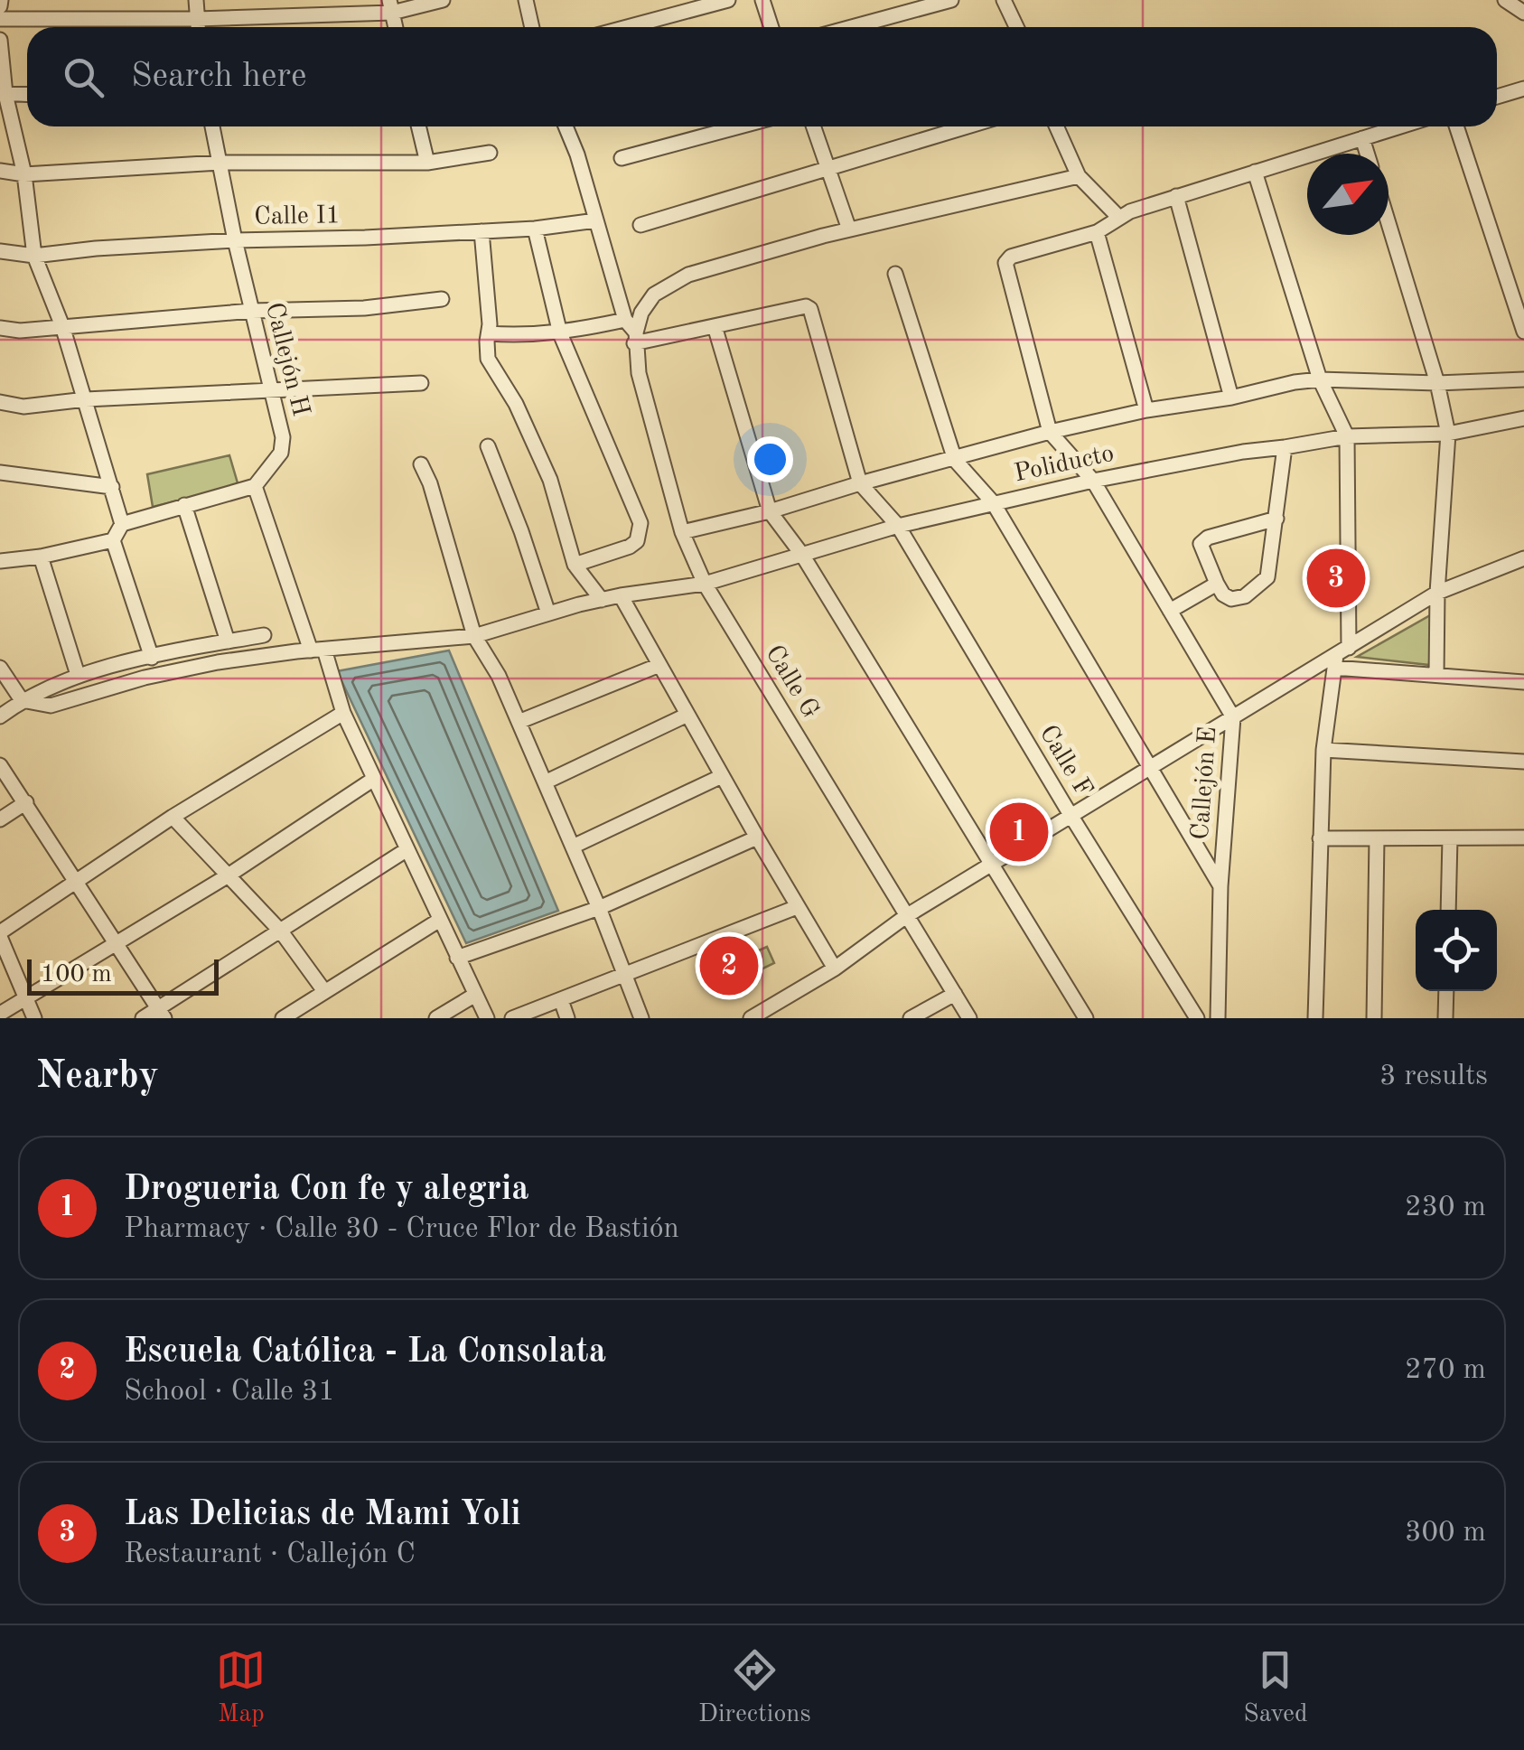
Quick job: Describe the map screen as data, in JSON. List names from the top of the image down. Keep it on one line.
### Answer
{"streets":{"street":["Calle I1","Callejón H","Poliducto","Calle G","Calle F","Callejón E"]},"crossings":[["Calle I1","Callejón H"],["Calle I1","Calle G"],["Poliducto","Calle G"],["Poliducto","Calle F"],["Poliducto","Callejón E"]],"scale_bar":"100 m","north":"top right","page":{"search":"Search here","pins":["3","1","2"],"scale":"100 m","heading":["Nearby","3 results"],"list":[{"mark":"1","name":"Drogueria Con fe y alegria","note":"Pharmacy · Calle 30 - Cruce Flor de Bastión","value":"230 m"},{"mark":"2","name":"Escuela Católica - La Consolata","note":"School · Calle 31","value":"270 m"},{"mark":"3","name":"Las Delicias de Mami Yoli","note":"Restaurant · Callejón C","value":"300 m"}],"nav":["Map","Directions","Saved"]}}
